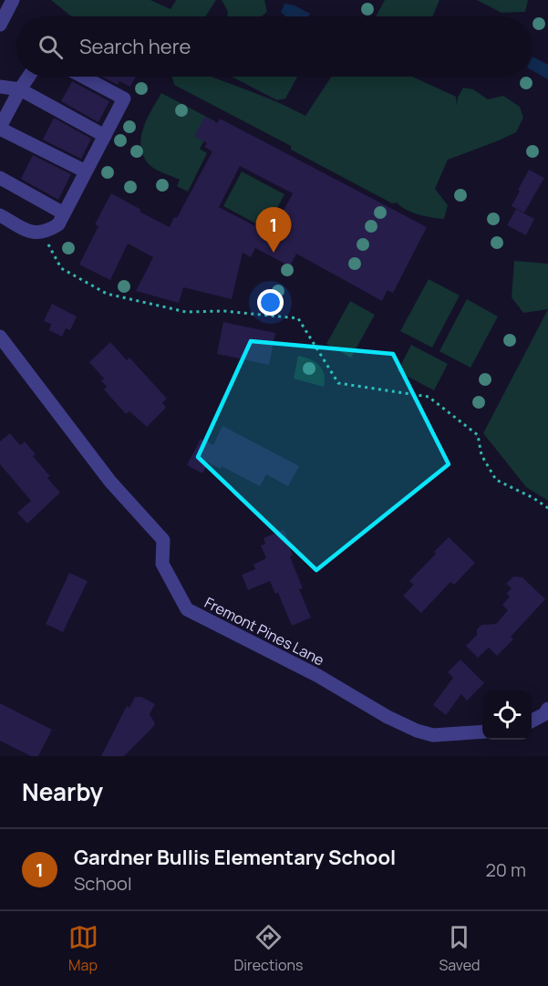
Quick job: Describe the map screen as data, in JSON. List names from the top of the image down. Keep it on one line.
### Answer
{"streets":{"street":["Fremont Pines Lane"]},"page":{"search":"Search here","pins":"1","heading":"Nearby","list":[{"mark":"1","name":"Gardner Bullis Elementary School","note":"School","value":"20 m"}],"nav":["Map","Directions","Saved"]}}
